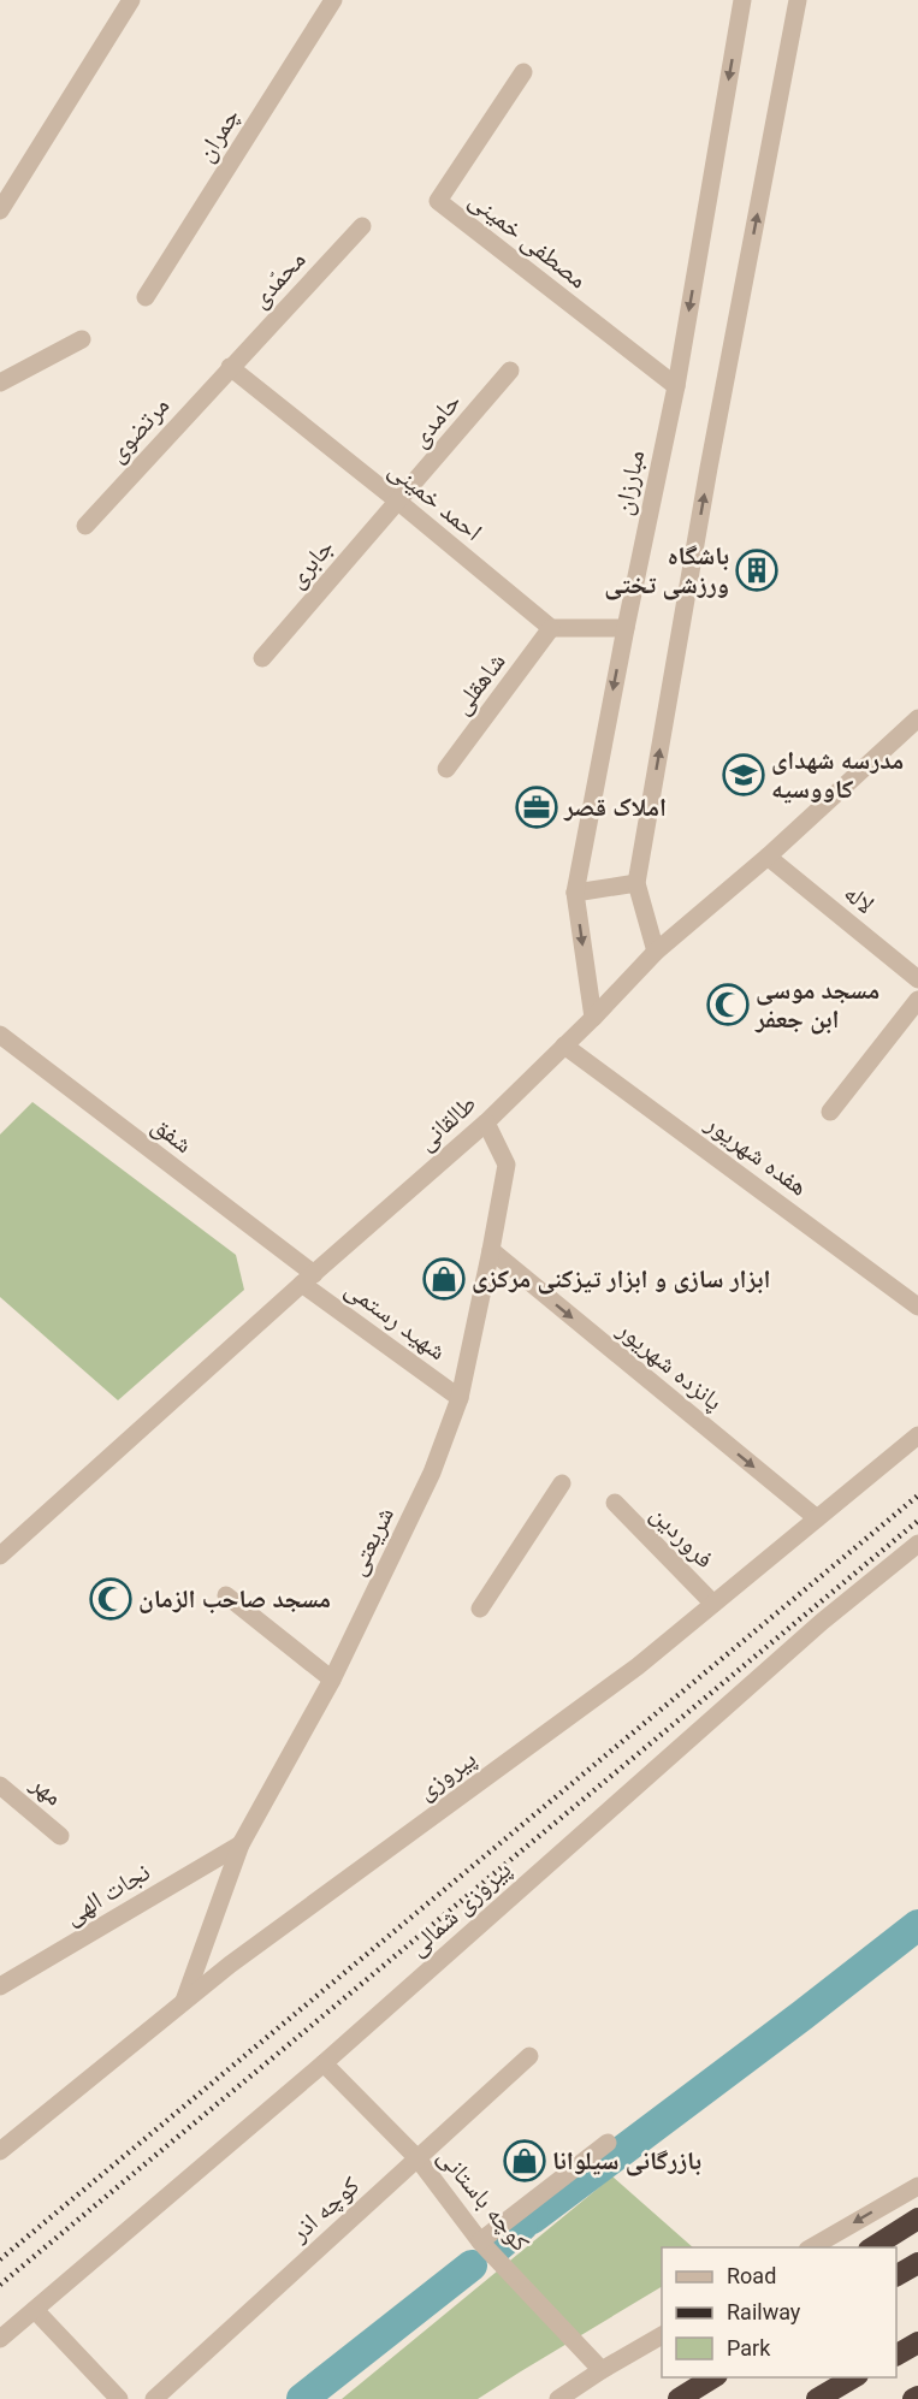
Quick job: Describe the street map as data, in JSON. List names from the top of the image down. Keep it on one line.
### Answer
{"streets":{"street":["چمران","مصطفی خمینی","محمّدی","حامدی","مرتضوی","مبارزان","احمد خمینی","جابری","شاهقلی","لاله","طالقانی","شفق","هفده شهریور","شهید رستمی","پانزده شهریور","فروردین","شریعتی","پیروزی","مهر","نجات الهی","پیروزی شمالی","کوچه باستانی","کوچه اذر"]},"crossings":[["مصطفی خمینی","مبارزان"],["محمّدی","مرتضوی"],["محمّدی","احمد خمینی"],["حامدی","احمد خمینی"],["حامدی","جابری"],["مرتضوی","احمد خمینی"],["مبارزان","طالقانی"],["احمد خمینی","جابری"],["احمد خمینی","شاهقلی"],["لاله","طالقانی"],["طالقانی","شفق"],["طالقانی","هفده شهریور"],["طالقانی","شهید رستمی"],["طالقانی","شریعتی"],["شفق","شهید رستمی"],["شهید رستمی","شریعتی"],["پانزده شهریور","شریعتی"],["پانزده شهریور","پیروزی"],["فروردین","پیروزی"],["شریعتی","پیروزی"],["شریعتی","نجات الهی"],["پیروزی شمالی","کوچه باستانی"],["کوچه باستانی","کوچه اذر"]],"one_way":["پانزده شهریور"],"places":{"building":["باشگاه ورزشی تختی"],"school or university":["مدرسه شهدای کاووسیه"],"office":["املاک قصر"],"mosque":["مسجد موسی ابن جعفر","مسجد صاحب الزمان"],"shop":["ابزار سازی و ابزار تیزکنی مرکزی","بازرگانی سیلوانا"]},"legend":["Road","Railway","Park"]}
